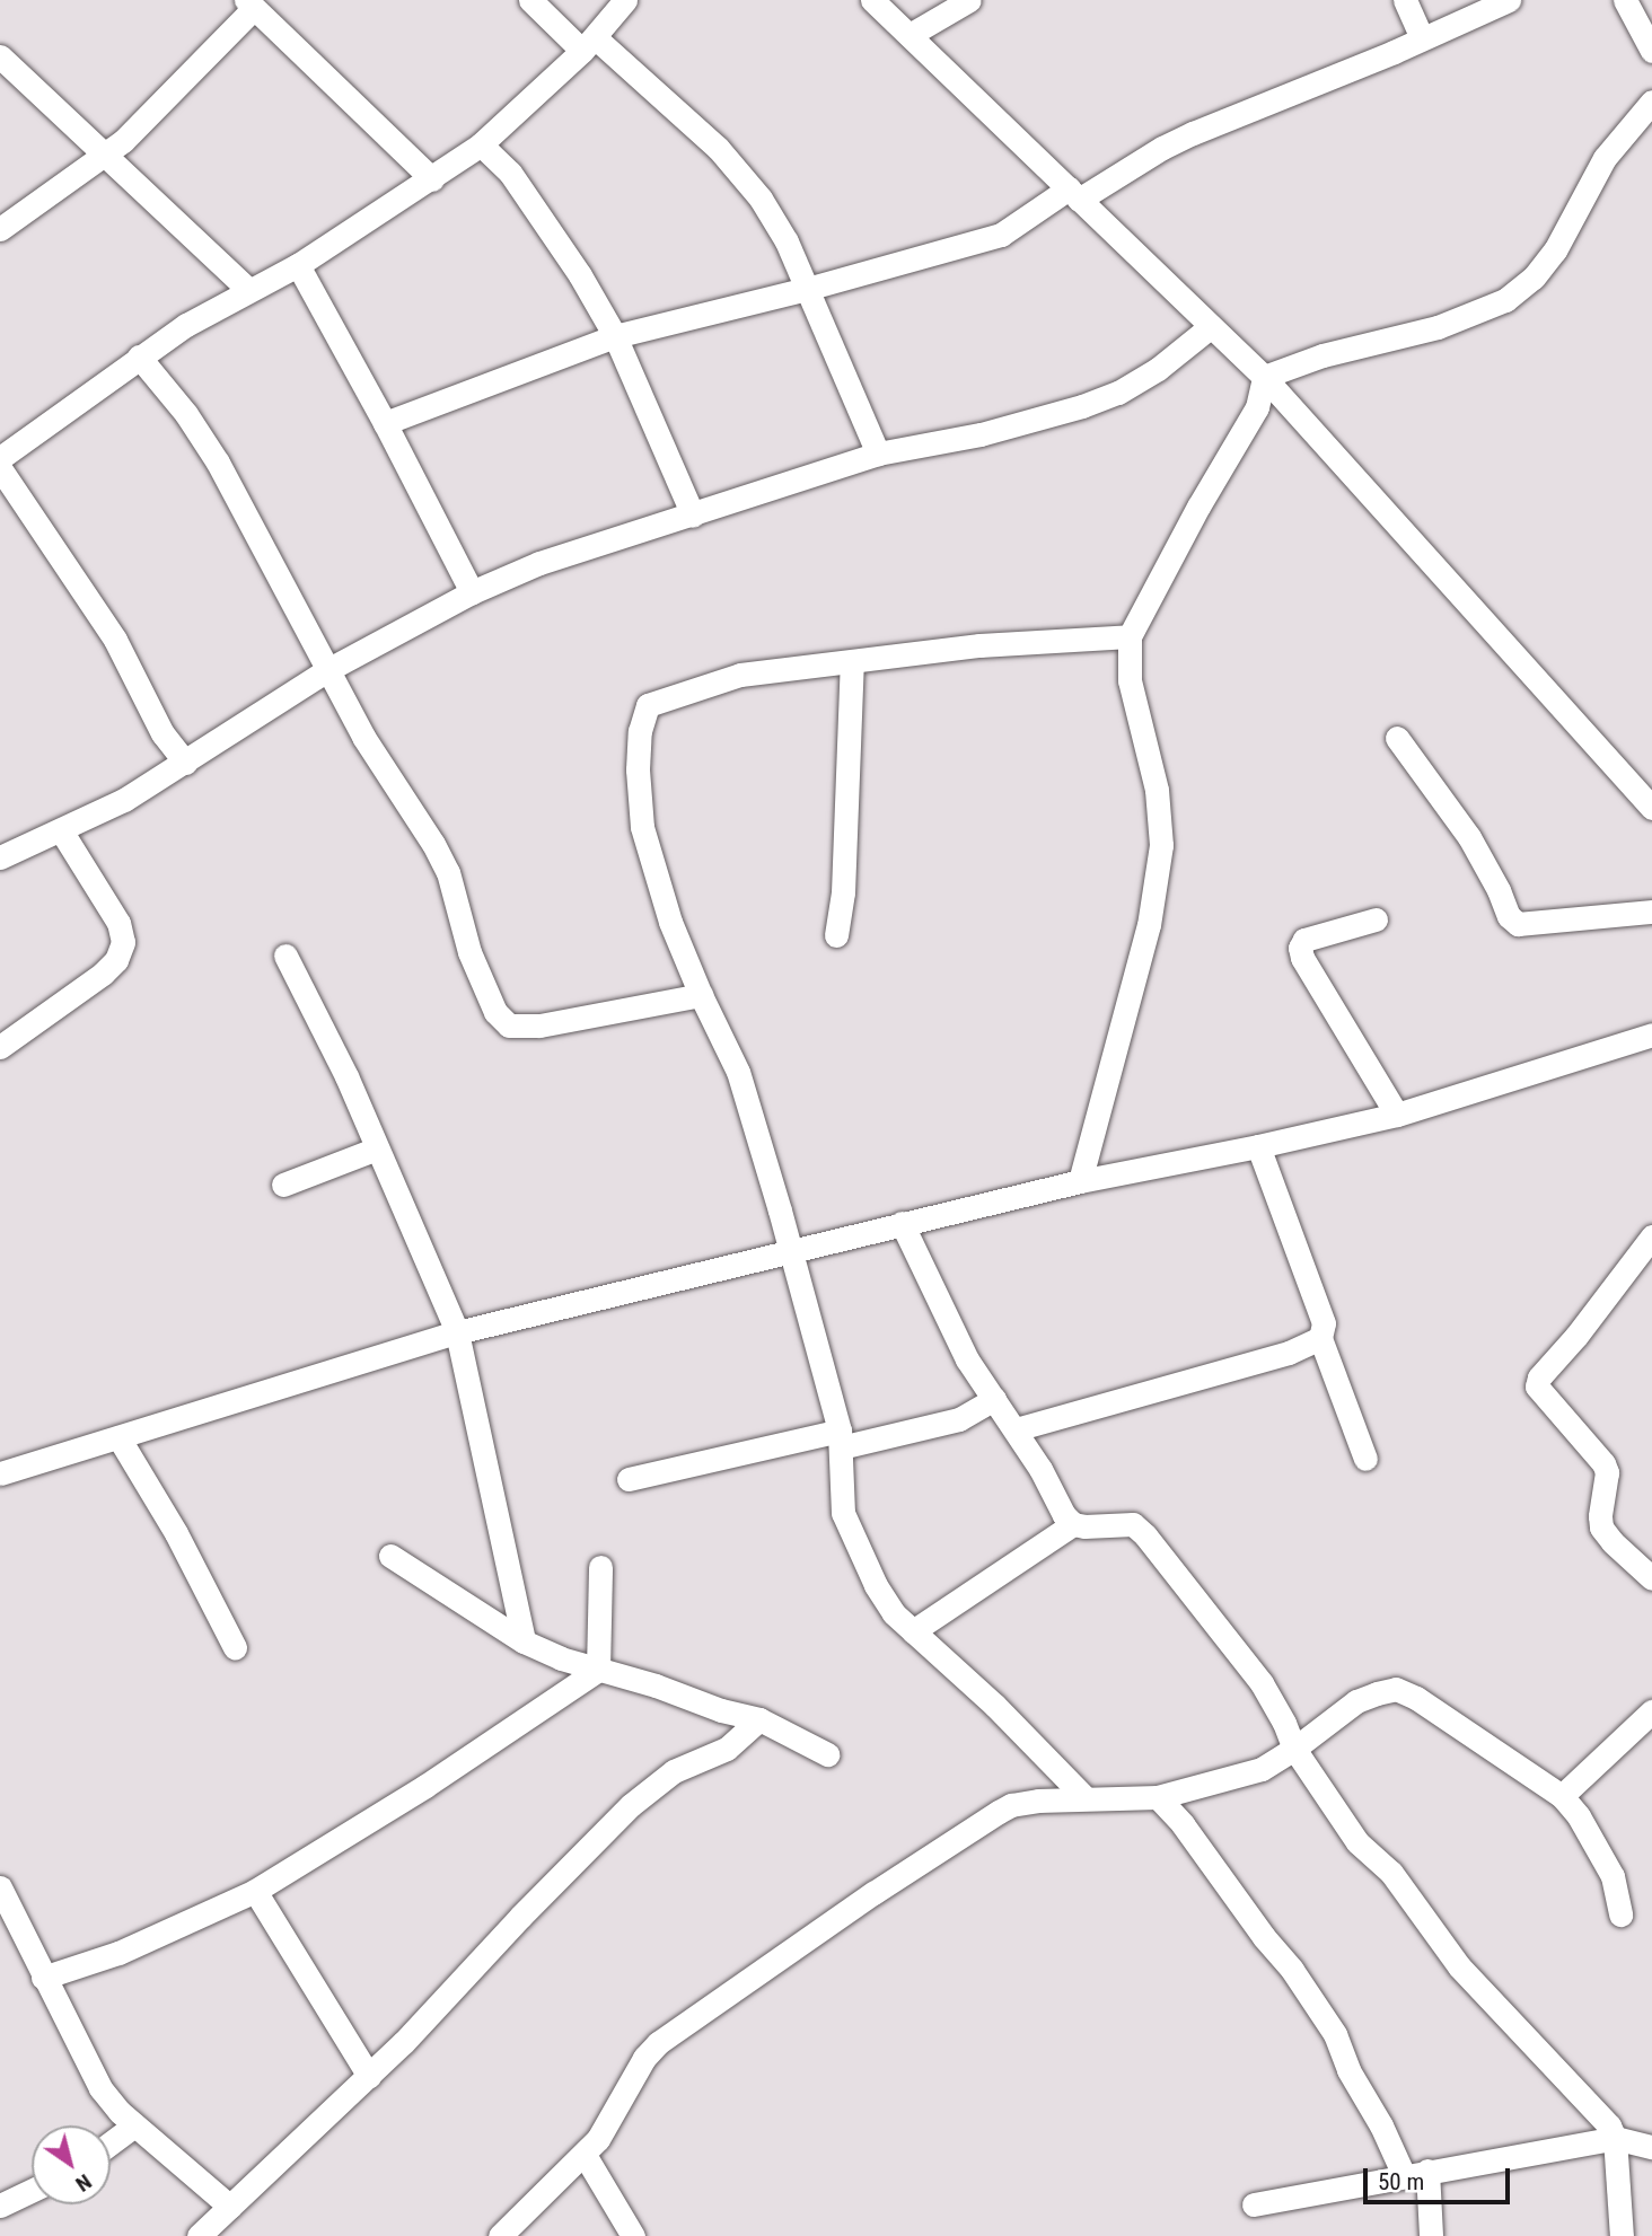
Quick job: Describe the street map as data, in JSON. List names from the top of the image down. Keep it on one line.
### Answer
{"scale_bar":"50 m","north":"bottom right"}
